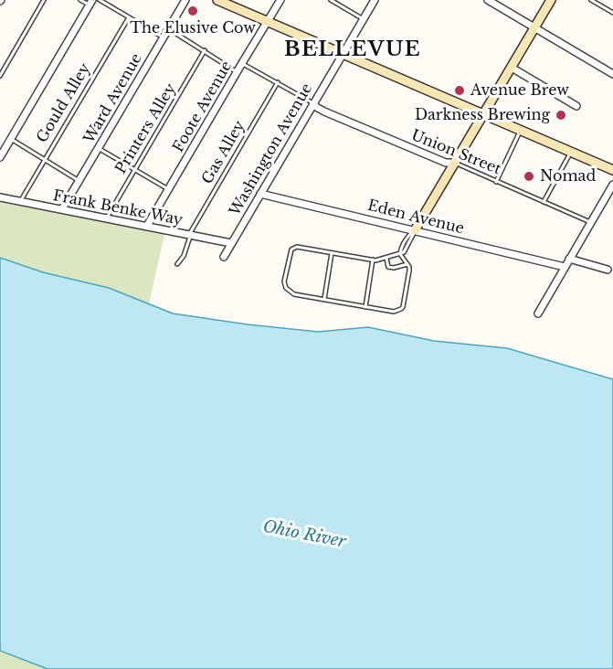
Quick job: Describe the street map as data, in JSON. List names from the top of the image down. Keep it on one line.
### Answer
{"streets":{"street":["Ward Avenue","Foote Avenue","Washington Avenue","Union Street","Frank Benke Way","Eden Avenue"],"lane":["Gould Alley","Printers Alley","Gas Alley"]},"crossings":[["Ward Avenue","Frank Benke Way"],["Gould Alley","Frank Benke Way"],["Foote Avenue","Frank Benke Way"],["Printers Alley","Frank Benke Way"],["Washington Avenue","Union Street"],["Washington Avenue","Frank Benke Way"],["Washington Avenue","Eden Avenue"],["Gas Alley","Frank Benke Way"]],"districts":["BELLEVUE"],"water":["Ohio River"],"places":["The Elusive Cow","Avenue Brew","Darkness Brewing","Nomad"]}
